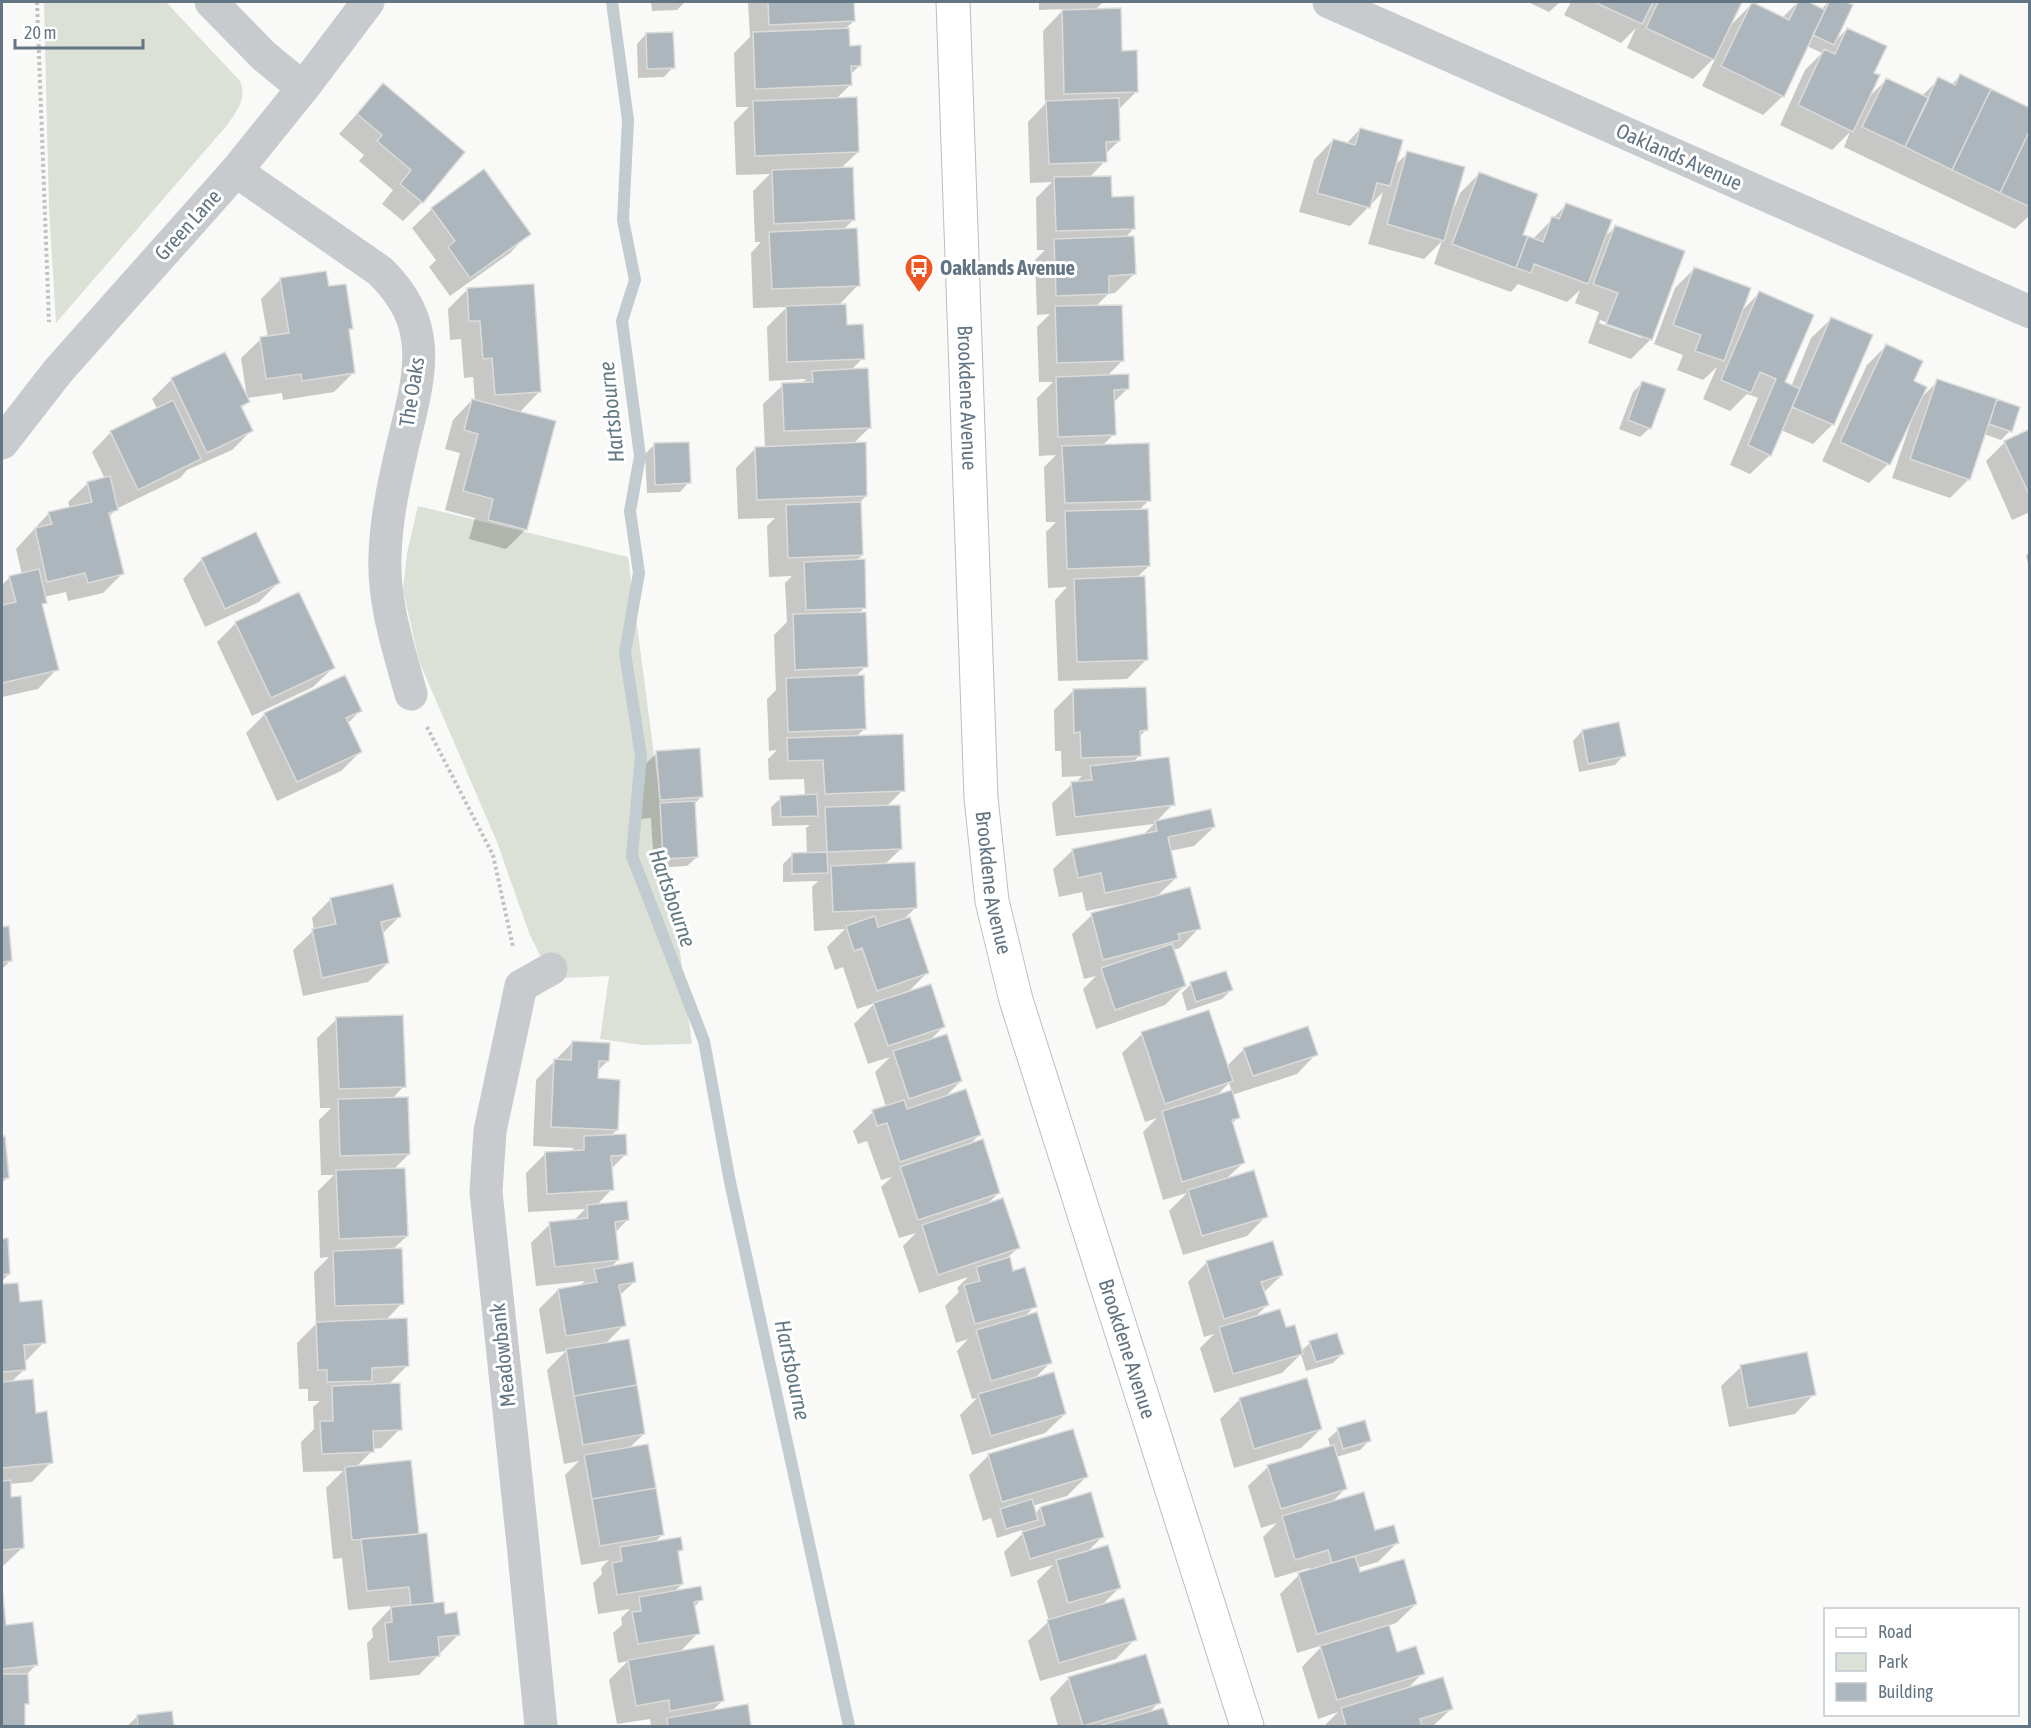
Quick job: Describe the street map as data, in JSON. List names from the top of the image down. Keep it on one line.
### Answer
{"streets":{"main road":["Brookdene Avenue"],"street":["Oaklands Avenue","Green Lane","The Oaks","Meadowbank"]},"crossings":[["Green Lane","The Oaks"]],"water":["Hartsbourne"],"places":{"bus stop":["Oaklands Avenue"]},"legend":["Road","Park","Building"],"scale_bar":"20 m"}
